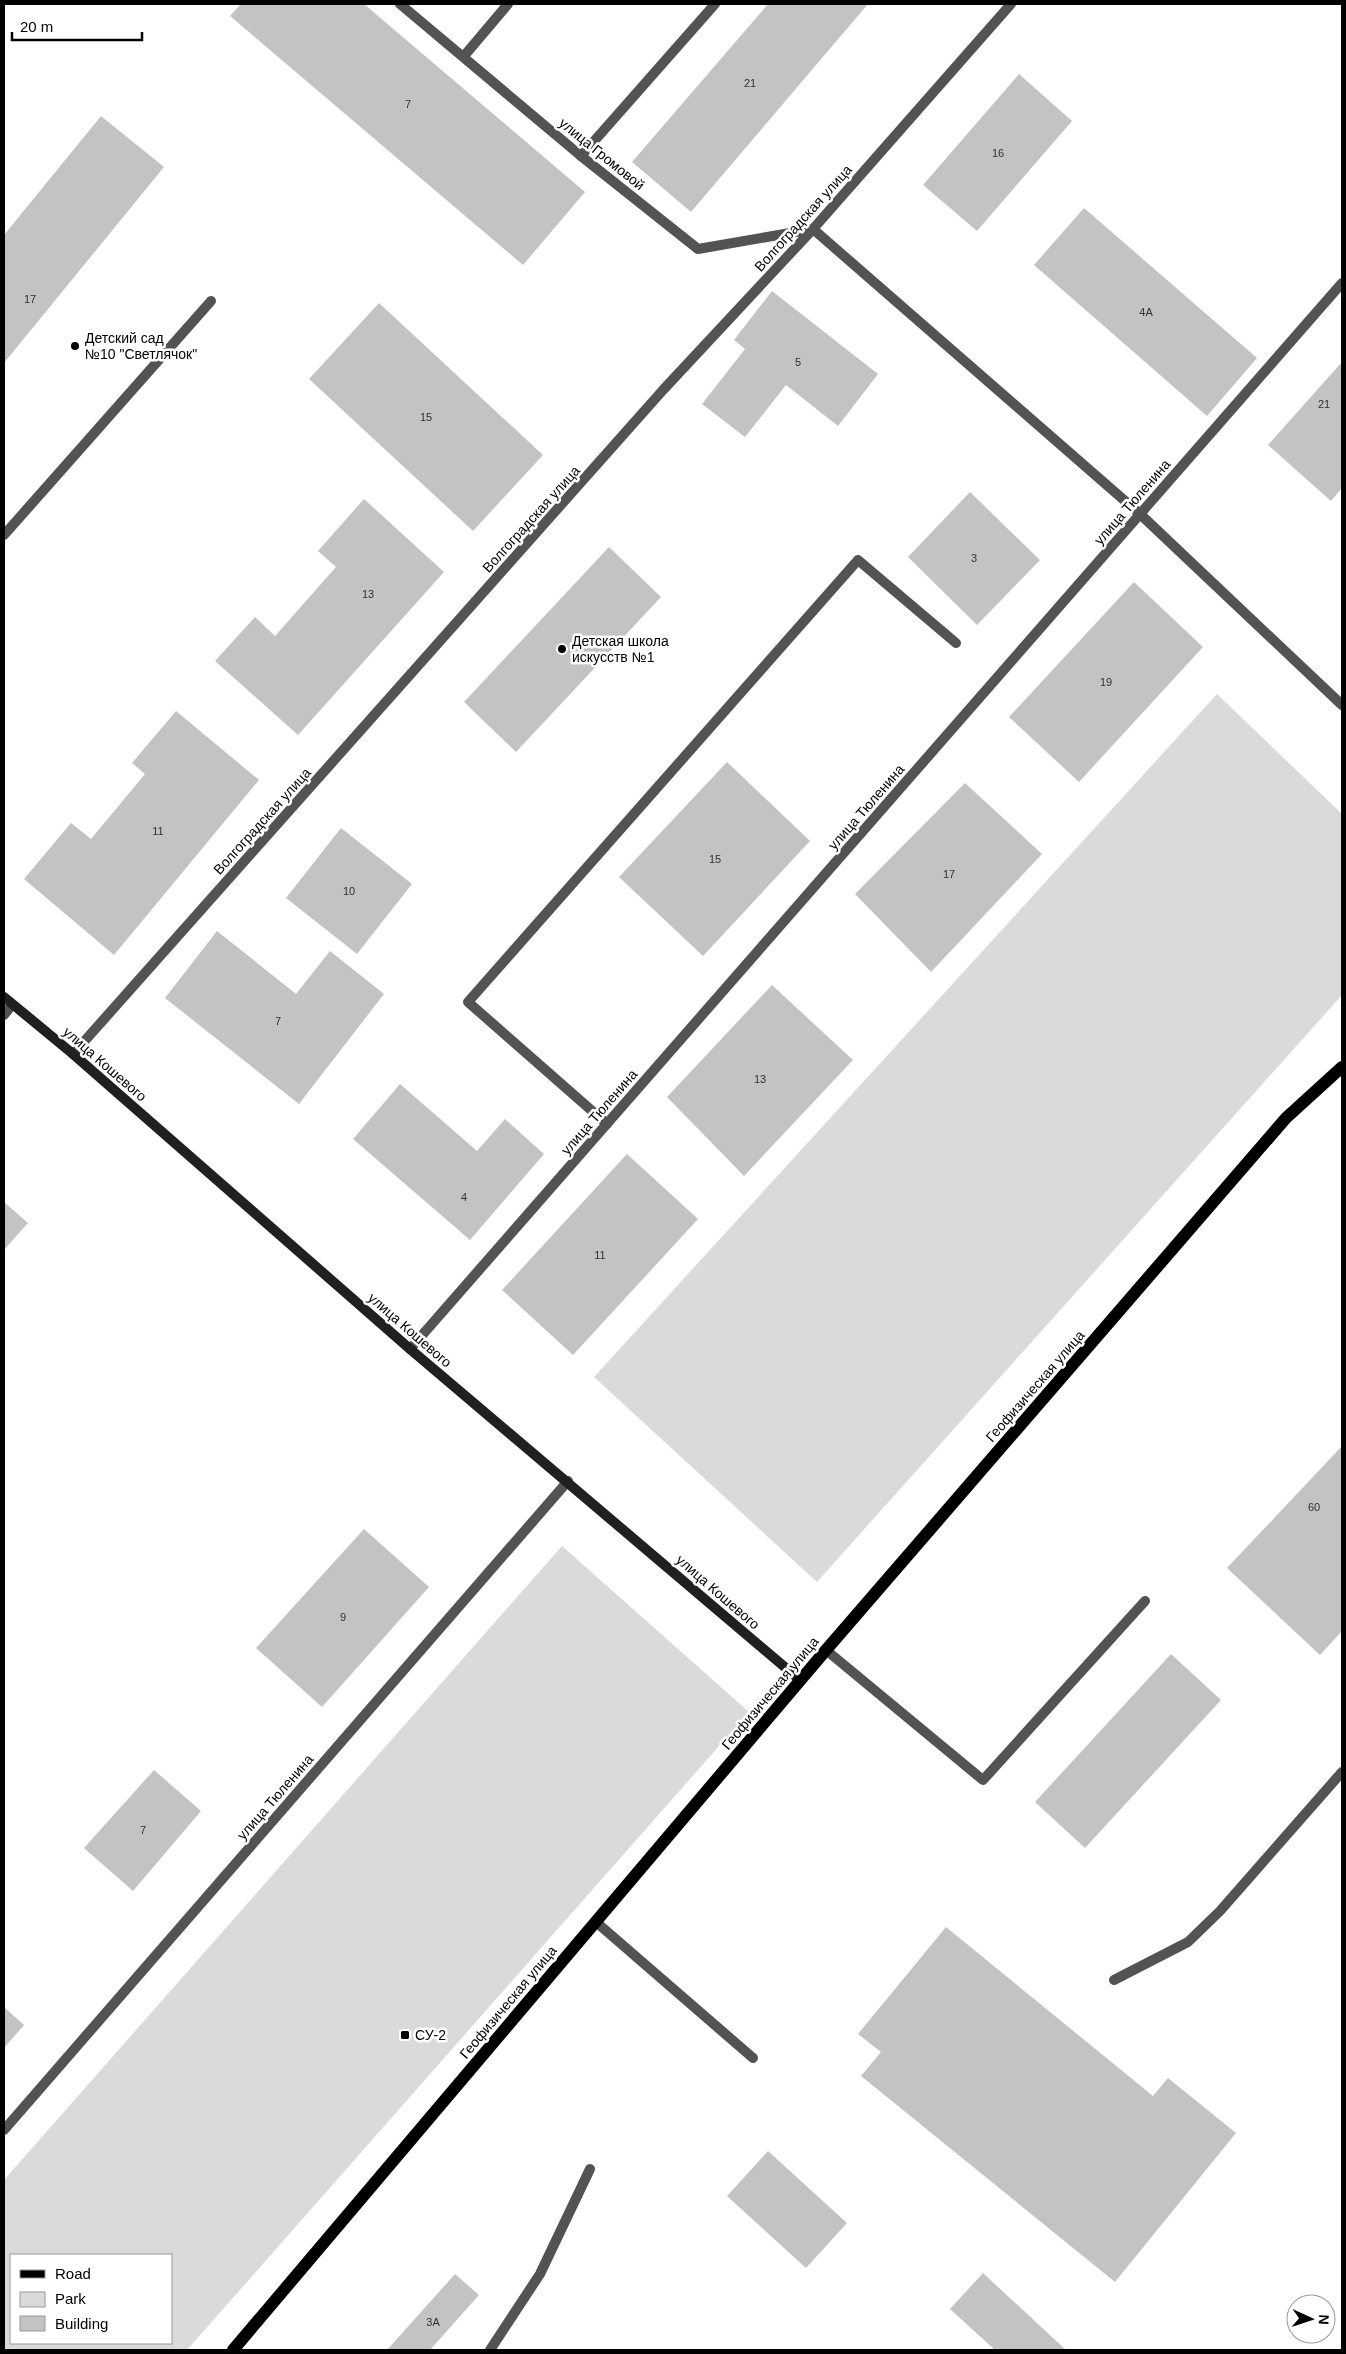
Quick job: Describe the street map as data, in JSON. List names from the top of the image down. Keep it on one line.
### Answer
{"streets":{"main road":["Геофизическая улица"],"street":["улица Громовой","Волгоградская улица","улица Тюленина","улица Кошевого"]},"crossings":[["улица Громовой","Волгоградская улица"],["Волгоградская улица","улица Кошевого"],["улица Тюленина","улица Кошевого"],["улица Кошевого","Геофизическая улица"]],"places":{"other":["Детский сад №10 \"Светлячок\"","Детская школа искусств №1"],"transit":["СУ-2"]},"house_numbers":["21","7","16","17","4А","5","21","15","3","13","19","11","15","17","10","7","13","4","11","60","9","7","3А"],"legend":["Road","Park","Building"],"scale_bar":"20 m","north":"right"}
